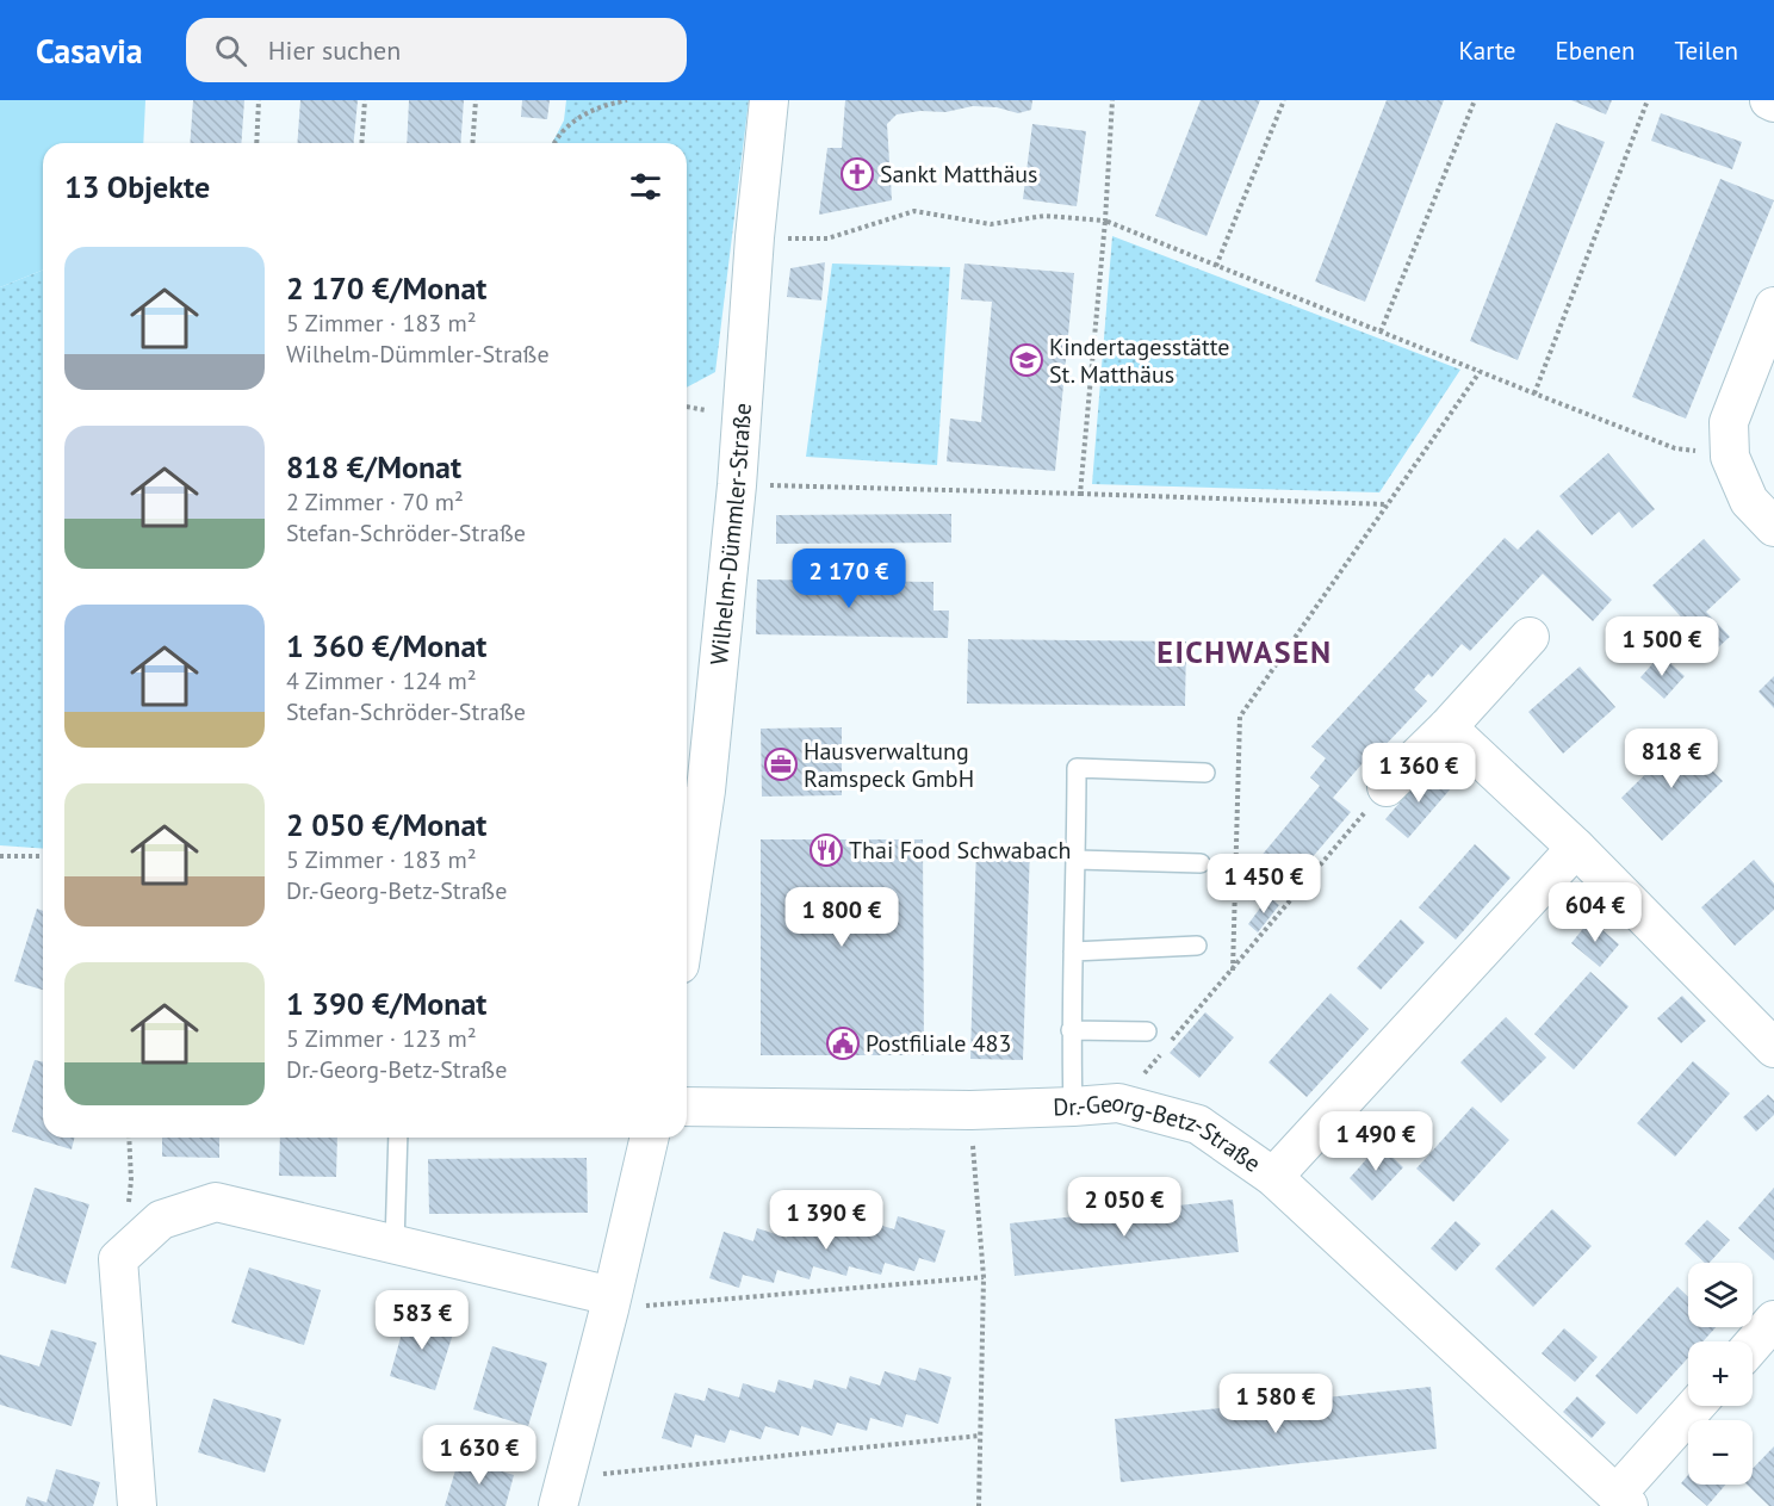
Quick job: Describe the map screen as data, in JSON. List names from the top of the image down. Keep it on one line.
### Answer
{"streets":{"street":["Wilhelm-Dümmler-Straße","Dr.-Georg-Betz-Straße"]},"districts":["EICHWASEN"],"places":{"church":["Sankt Matthäus"],"school or university":["Kindertagesstätte St. Matthäus"],"office":["Hausverwaltung Ramspeck GmbH"],"restaurant":["Thai Food Schwabach"],"public building":["Postfiliale 483"]},"page":{"header":"Casavia","search":"Hier suchen","nav":["Karte","Ebenen","Teilen"],"heading":"13 Objekte","list":[{"name":"2 170 €/Monat","note":"5 Zimmer · 183 m² · Wilhelm-Dümmler-Straße"},{"name":"818 €/Monat","note":"2 Zimmer · 70 m² · Stefan-Schröder-Straße"},{"name":"1 360 €/Monat","note":"4 Zimmer · 124 m² · Stefan-Schröder-Straße"},{"name":"2 050 €/Monat","note":"5 Zimmer · 183 m² · Dr.-Georg-Betz-Straße"},{"name":"1 390 €/Monat","note":"5 Zimmer · 123 m² · Dr.-Georg-Betz-Straße"}],"price":["2 170 €","1 500 €","818 €","1 360 €","1 450 €","604 €","1 800 €","1 490 €","2 050 €","1 390 €","583 €","1 580 €","1 630 €"],"map_buttons":["+","−"]}}
